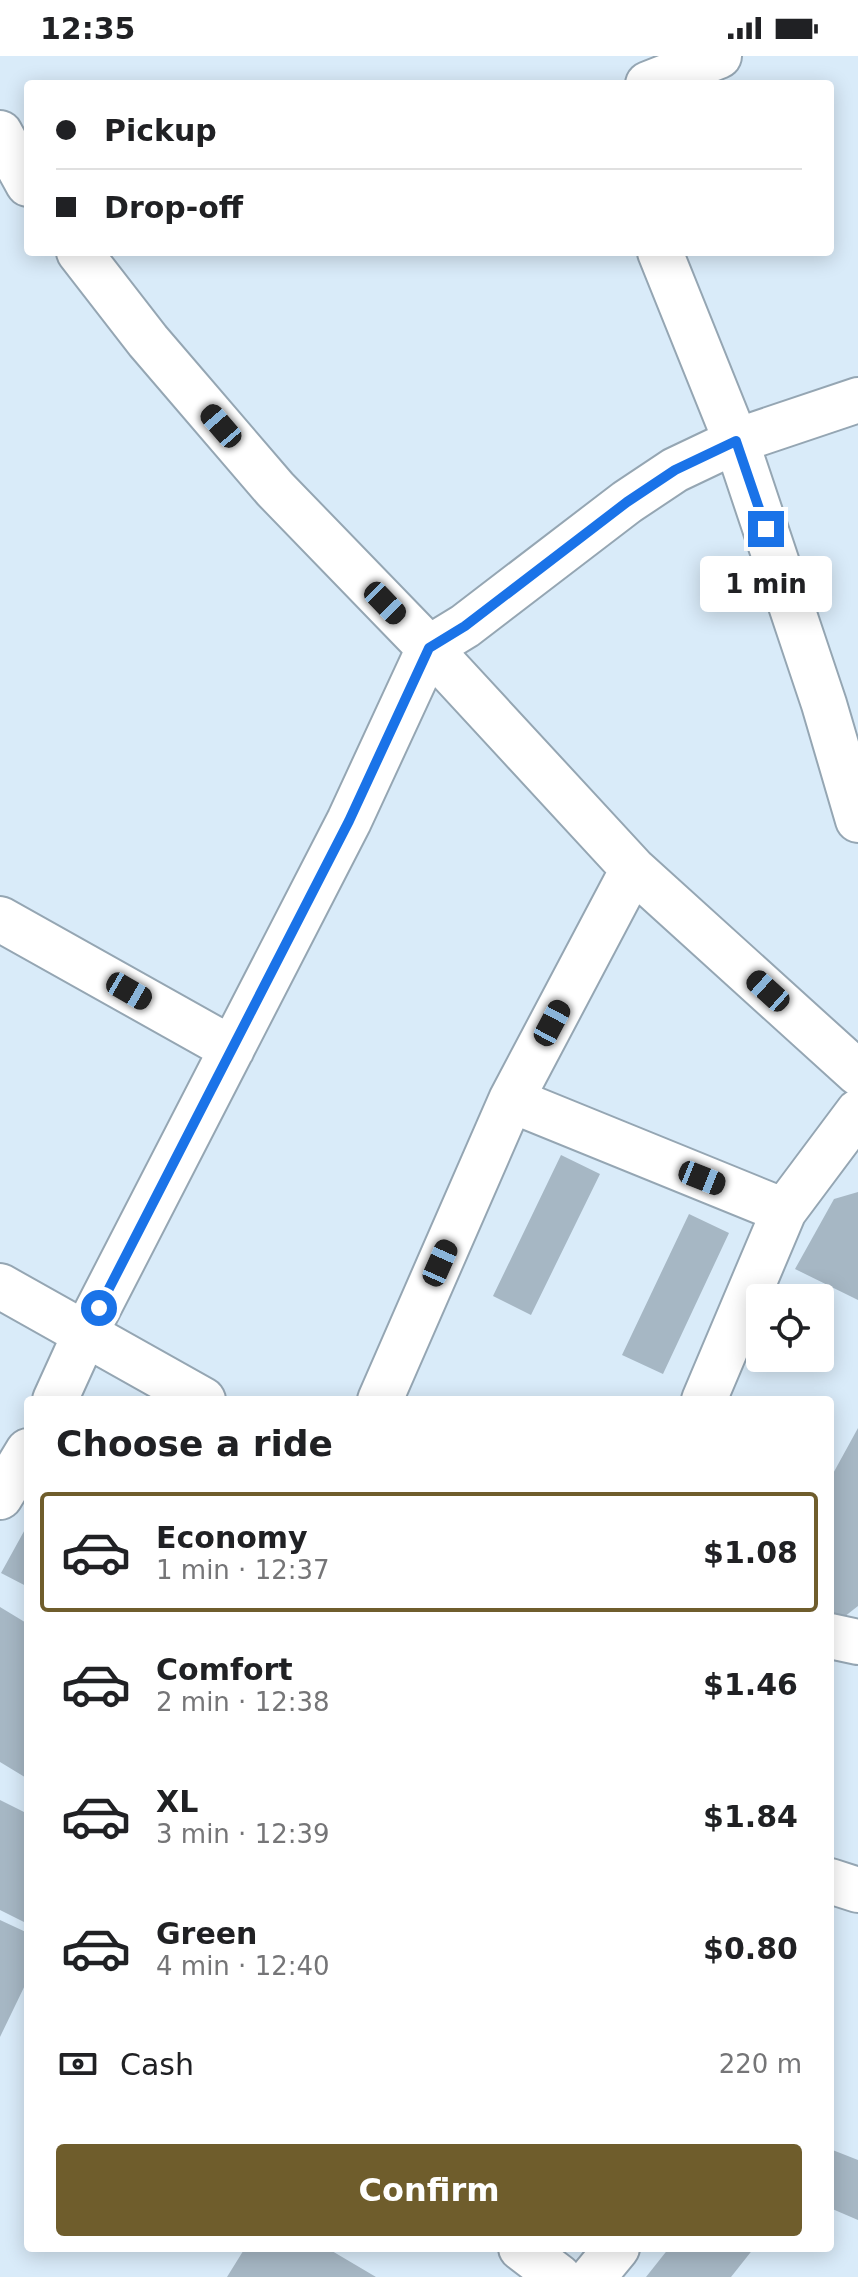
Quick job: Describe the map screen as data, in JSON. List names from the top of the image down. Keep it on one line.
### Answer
{"page":{"status":"12:35","banner":["Pickup","Drop-off"],"bubble":"1 min","heading":"Choose a ride","list":[{"name":"Economy","note":"1 min · 12:37","value":"$1.08"},{"name":"Comfort","note":"2 min · 12:38","value":"$1.46"},{"name":"XL","note":"3 min · 12:39","value":"$1.84"},{"name":"Green","note":"4 min · 12:40","value":"$0.80"}],"pay":["Cash","220 m"],"buttons":"Confirm"}}
